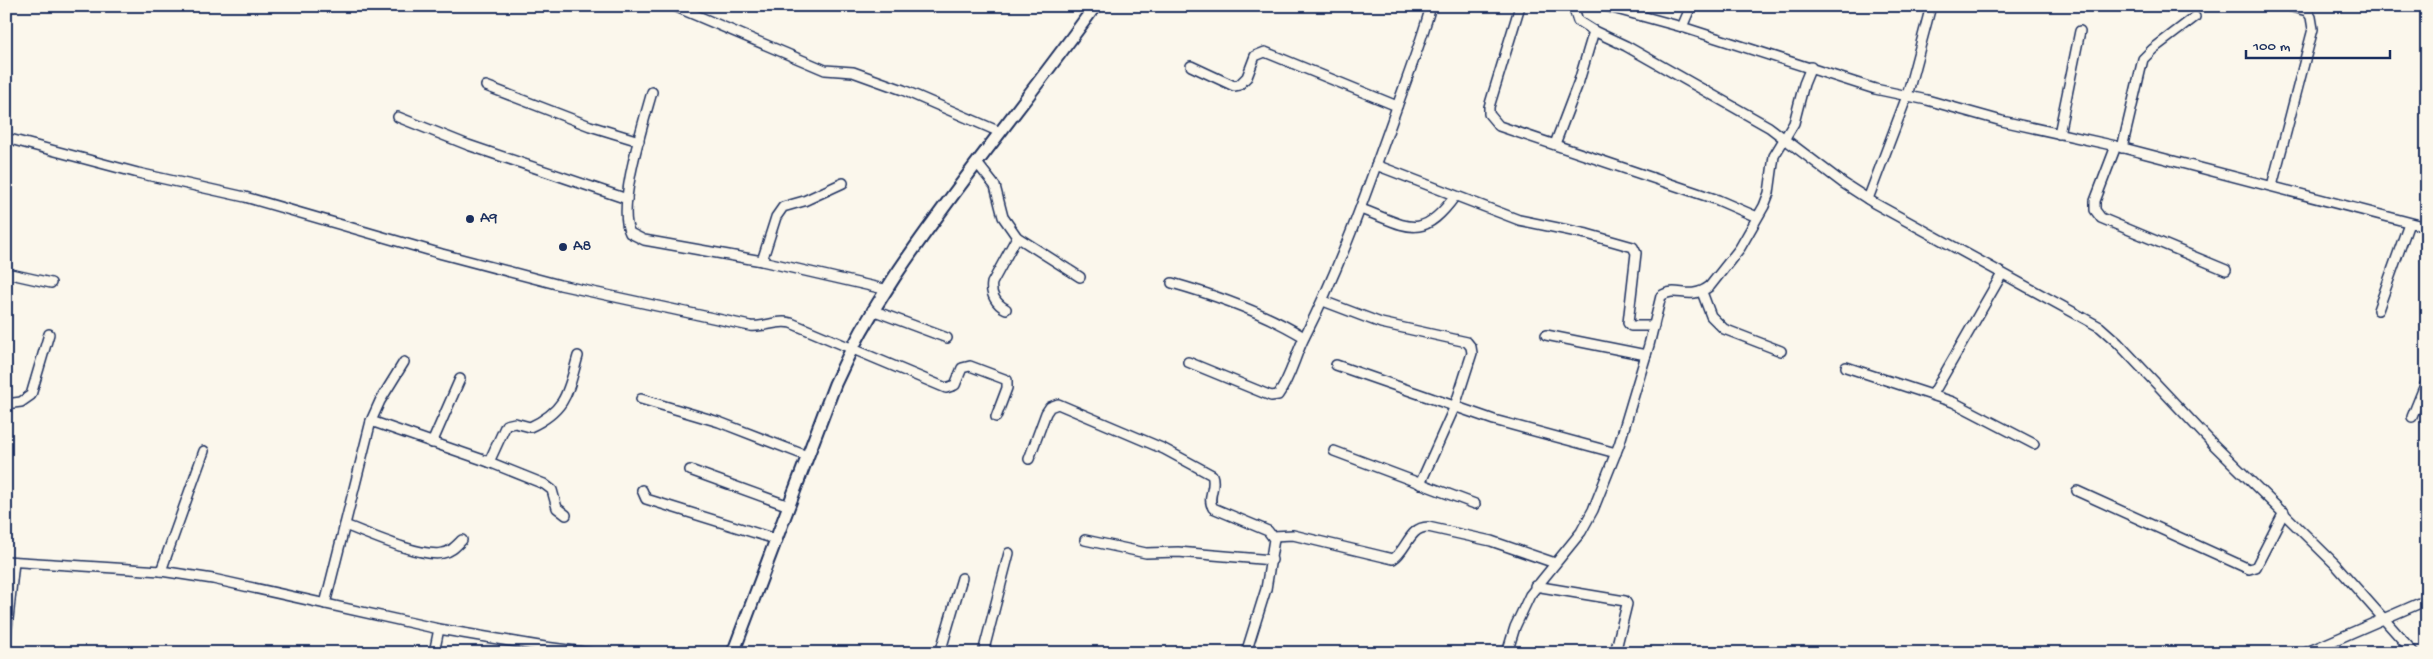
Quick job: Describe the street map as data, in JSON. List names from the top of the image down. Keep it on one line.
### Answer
{"places":["A9","A8"],"scale_bar":"100 m"}
